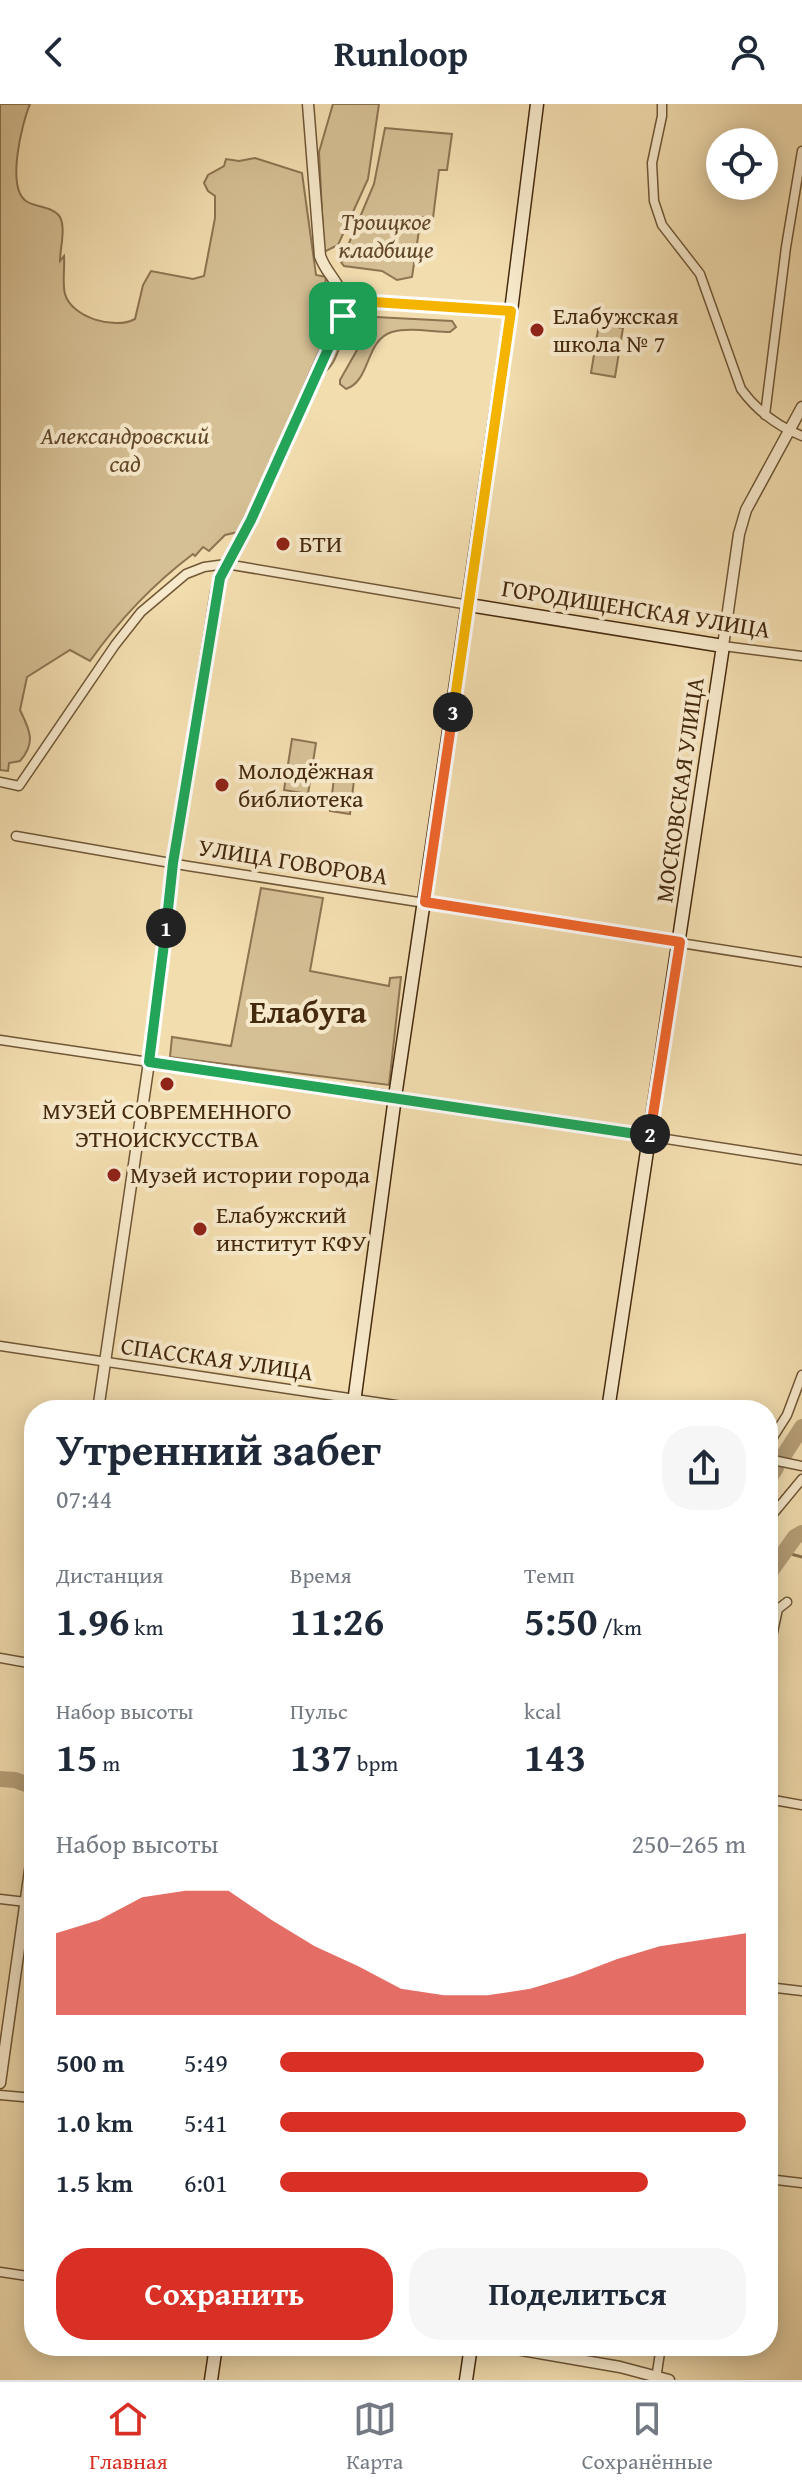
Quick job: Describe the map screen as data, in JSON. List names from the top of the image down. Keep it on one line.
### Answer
{"streets":{"main road":["ГОРОДИЩЕНСКАЯ УЛИЦА","МОСКОВСКАЯ УЛИЦА"],"street":["УЛИЦА ГОВОРОВА","СПАССКАЯ УЛИЦА"]},"crossings":[["ГОРОДИЩЕНСКАЯ УЛИЦА","МОСКОВСКАЯ УЛИЦА"],["МОСКОВСКАЯ УЛИЦА","УЛИЦА ГОВОРОВА"]],"districts":["Елабуга"],"parks":["Троицкое кладбище","Александровский сад"],"places":["Елабужская школа № 7","БТИ","Молодёжная библиотека","МУЗЕЙ СОВРЕМЕННОГО ЭТНОИСКУССТВА","Музей истории города","Елабужский институт КФУ"],"page":{"header":"Runloop","pins":["3","1","2"],"heading":["Утренний забег","07:44"],"stats":[["Дистанция","1.96 km"],["Время","11:26"],["Темп","5:50 /km"],["Набор высоты","15 m"],["Пульс","137 bpm"],["kcal","143"]],"chart":["Набор высоты","250–265 m"],"list":[{"name":"500 m","note":"5:49"},{"name":"1.0 km","note":"5:41"},{"name":"1.5 km","note":"6:01"}],"buttons":["Сохранить","Поделиться"],"tabs":["Главная","Карта","Сохранённые"]}}
